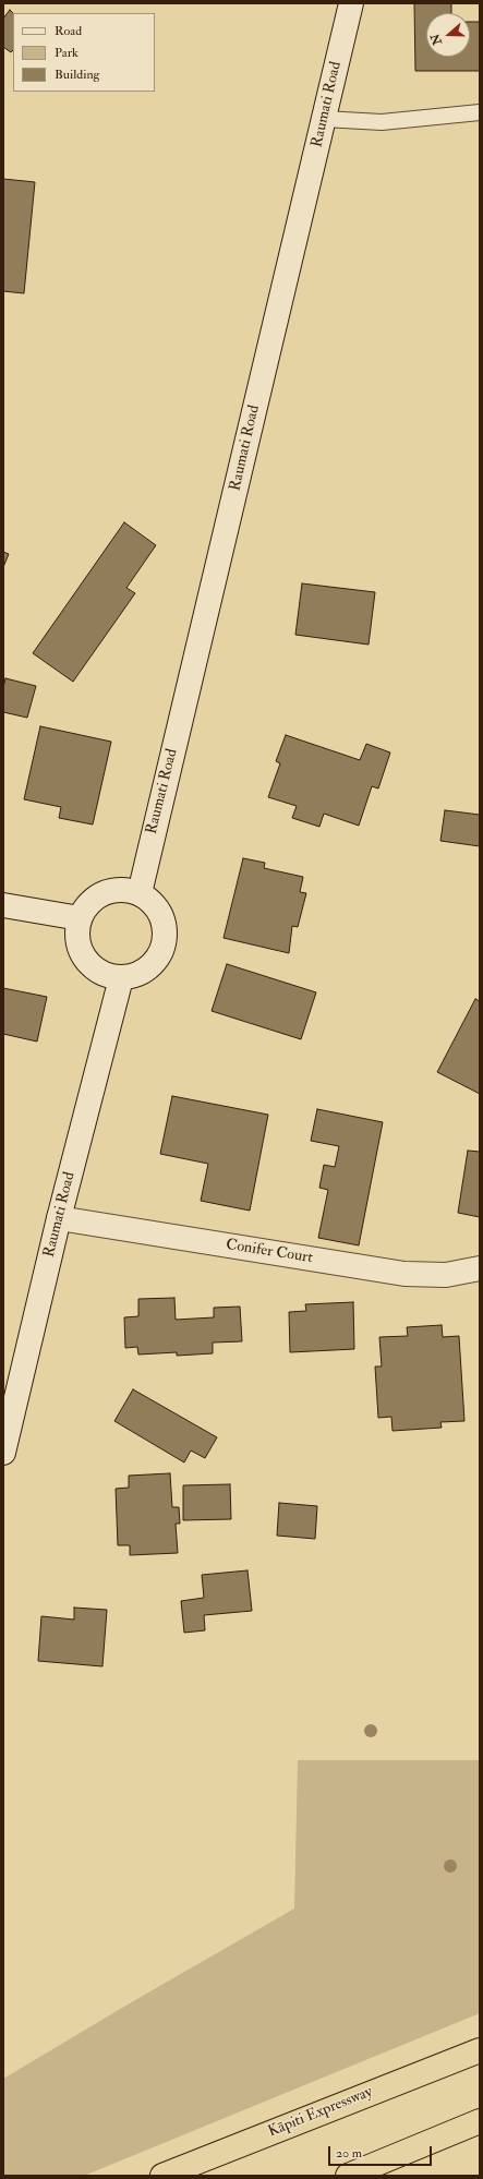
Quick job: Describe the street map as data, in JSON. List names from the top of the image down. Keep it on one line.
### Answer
{"streets":{"highway":["Kāpiti Expressway"],"main road":["Raumati Road","Conifer Court"]},"crossings":[["Raumati Road","Conifer Court"]],"legend":["Road","Park","Building"],"scale_bar":"20 m","north":"left"}
